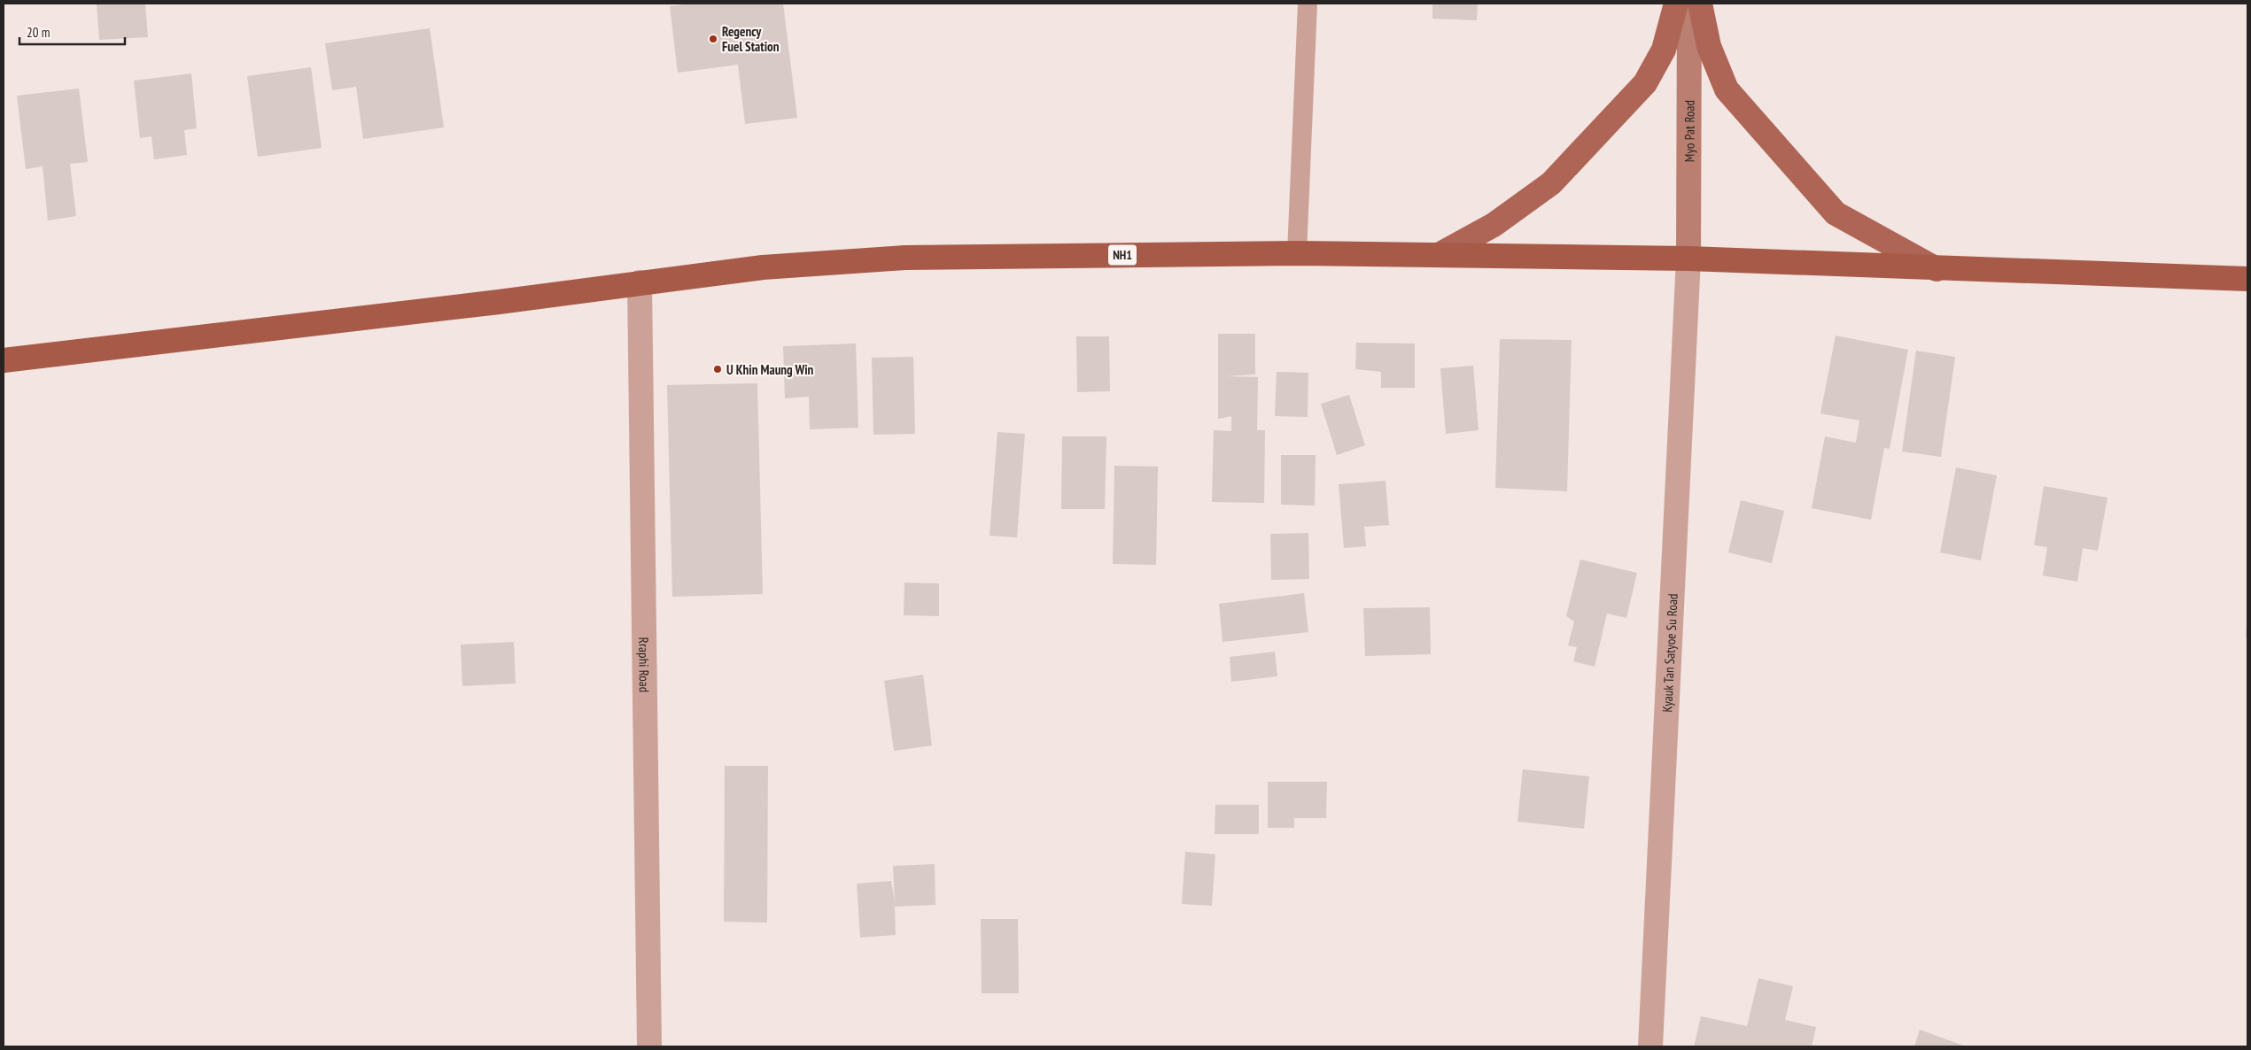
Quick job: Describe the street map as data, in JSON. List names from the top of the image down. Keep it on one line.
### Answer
{"streets":{"highway":["NH1"],"main road":["Myo Pat Road"],"street":["Kyauk Tan Satyoe Su Road","Rraphi Road"]},"crossings":[["Myo Pat Road","NH1"],["Myo Pat Road","Kyauk Tan Satyoe Su Road"],["NH1","Kyauk Tan Satyoe Su Road"],["NH1","Rraphi Road"]],"places":["Regency Fuel Station","U Khin Maung Win"],"scale_bar":"20 m"}
